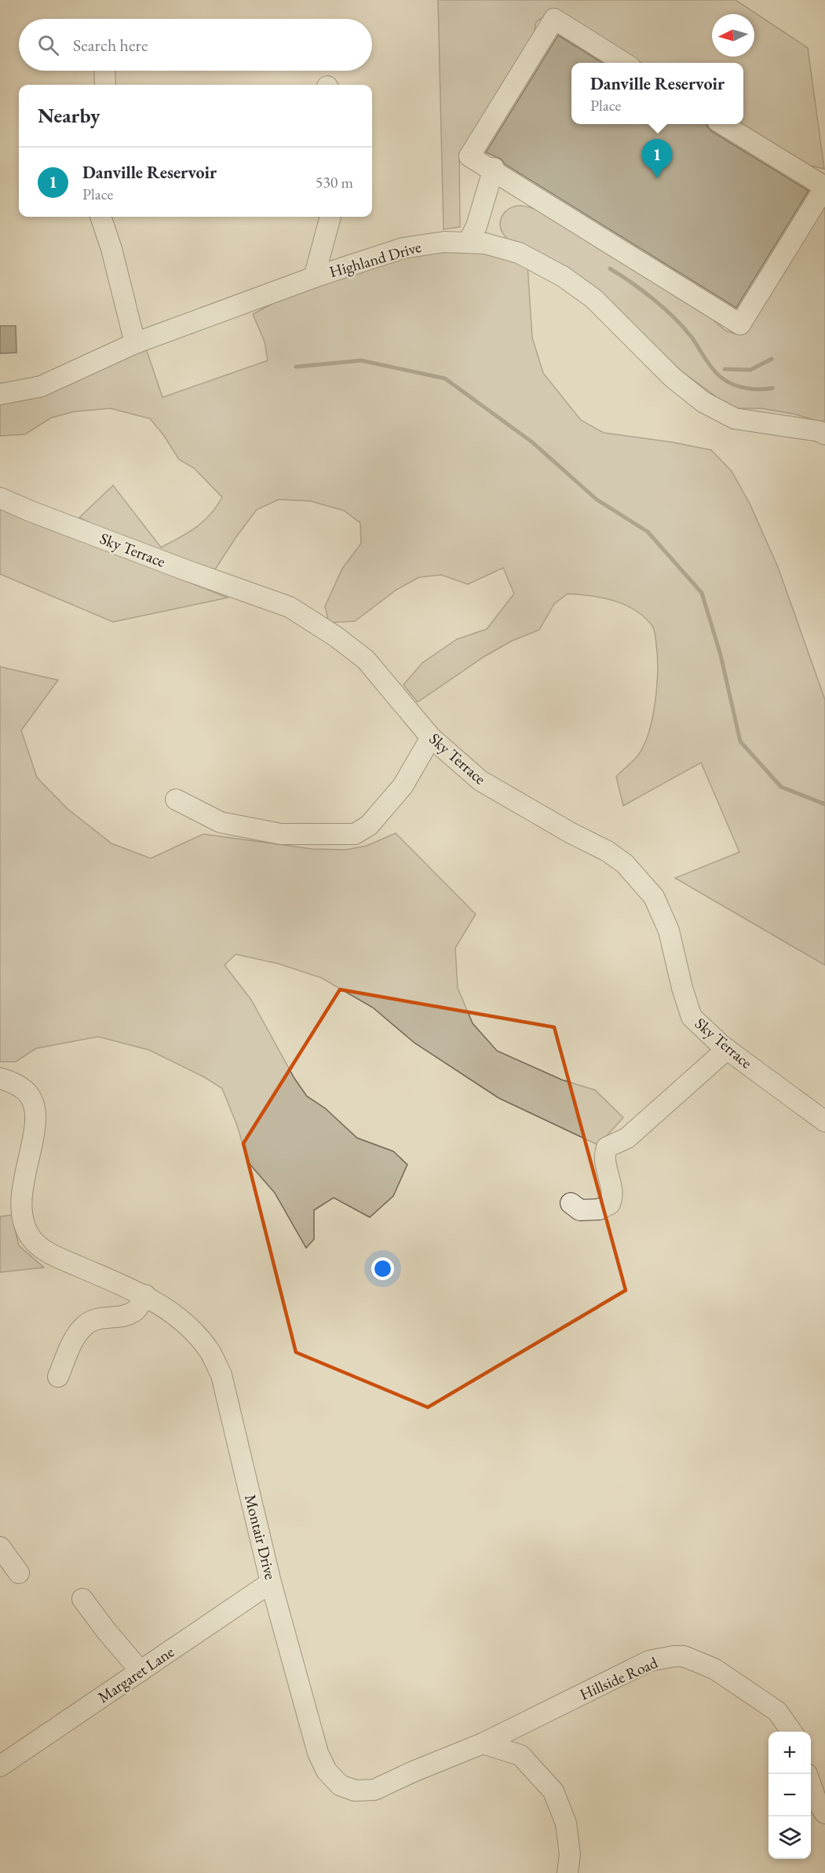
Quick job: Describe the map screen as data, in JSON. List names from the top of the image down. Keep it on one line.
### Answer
{"streets":{"street":["Highland Drive","Sky Terrace","Montair Drive","Margaret Lane","Hillside Road"]},"crossings":[["Montair Drive","Margaret Lane"],["Montair Drive","Hillside Road"]],"north":"left","page":{"search":"Search here","popup":["Danville Reservoir","Place"],"heading":"Nearby","pins":"1","list":[{"mark":"1","name":"Danville Reservoir","note":"Place","value":"530 m"}],"map_buttons":["+","−"]}}
